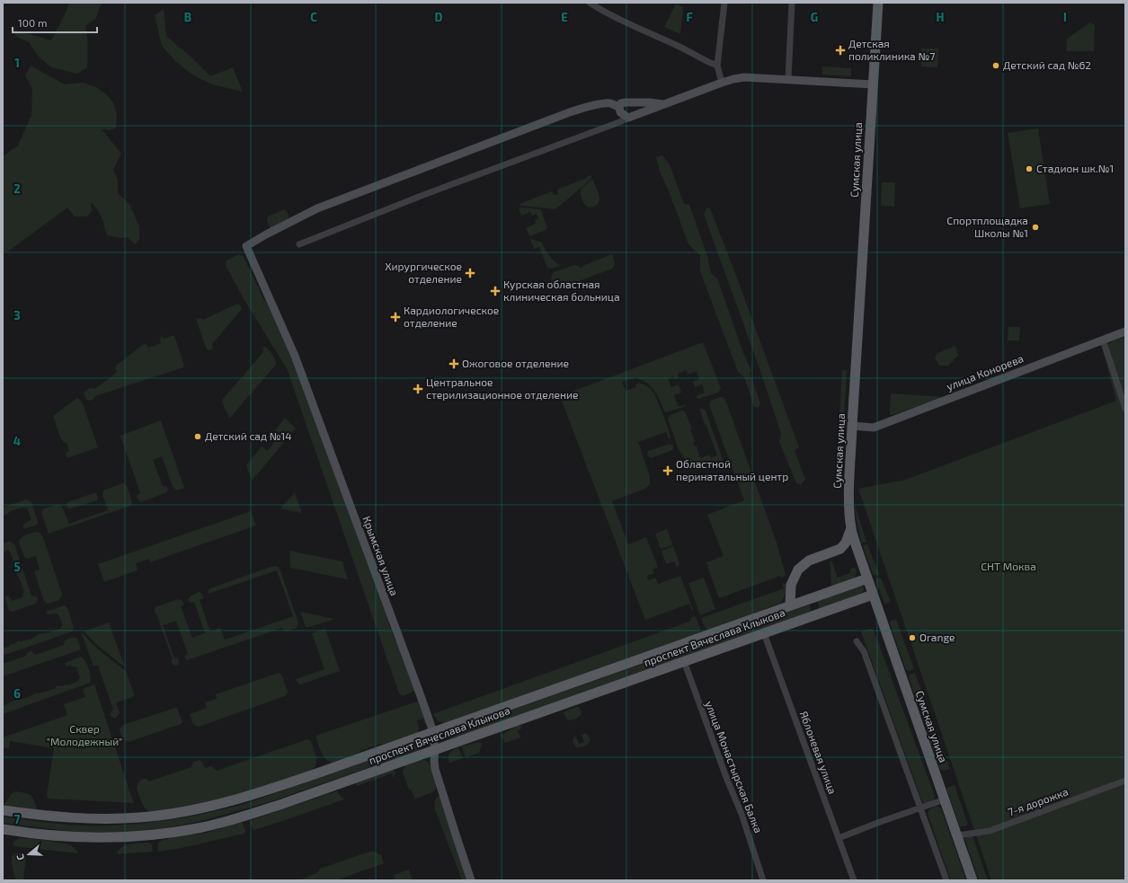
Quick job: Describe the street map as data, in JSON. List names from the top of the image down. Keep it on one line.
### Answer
{"streets":{"main road":["Сумская улица","проспект Вячеслава Клыкова"],"street":["улица Конорева","Крымская улица","Яблоневая улица","улица Монастырская Балка","7-я дорожка"]},"crossings":[["Сумская улица","улица Конорева"],["Сумская улица","проспект Вячеслава Клыкова"],["Сумская улица","7-я дорожка"],["Крымская улица","проспект Вячеслава Клыкова"],["проспект Вячеслава Клыкова","Яблоневая улица"],["проспект Вячеслава Клыкова","улица Монастырская Балка"]],"parks":["СНТ Моква","Сквер \"Молодежный\""],"places":{"health":["Детская поликлиника №7","Хирургическое отделение","Курская областная клиническая больница","Кардиологическое отделение","Ожоговое отделение","Центральное стерилизационное отделение","Областной перинатальный центр"],"other":["Детский сад №62","Стадион шк.№1","Спортплощадка Школы №1","Детский сад №14","Orange"]},"scale_bar":"100 m","north":"left","grid":{"columns":["B","C","D","E","F","G","H","I"],"rows":["1","2","3","4","5","6","7"]}}
